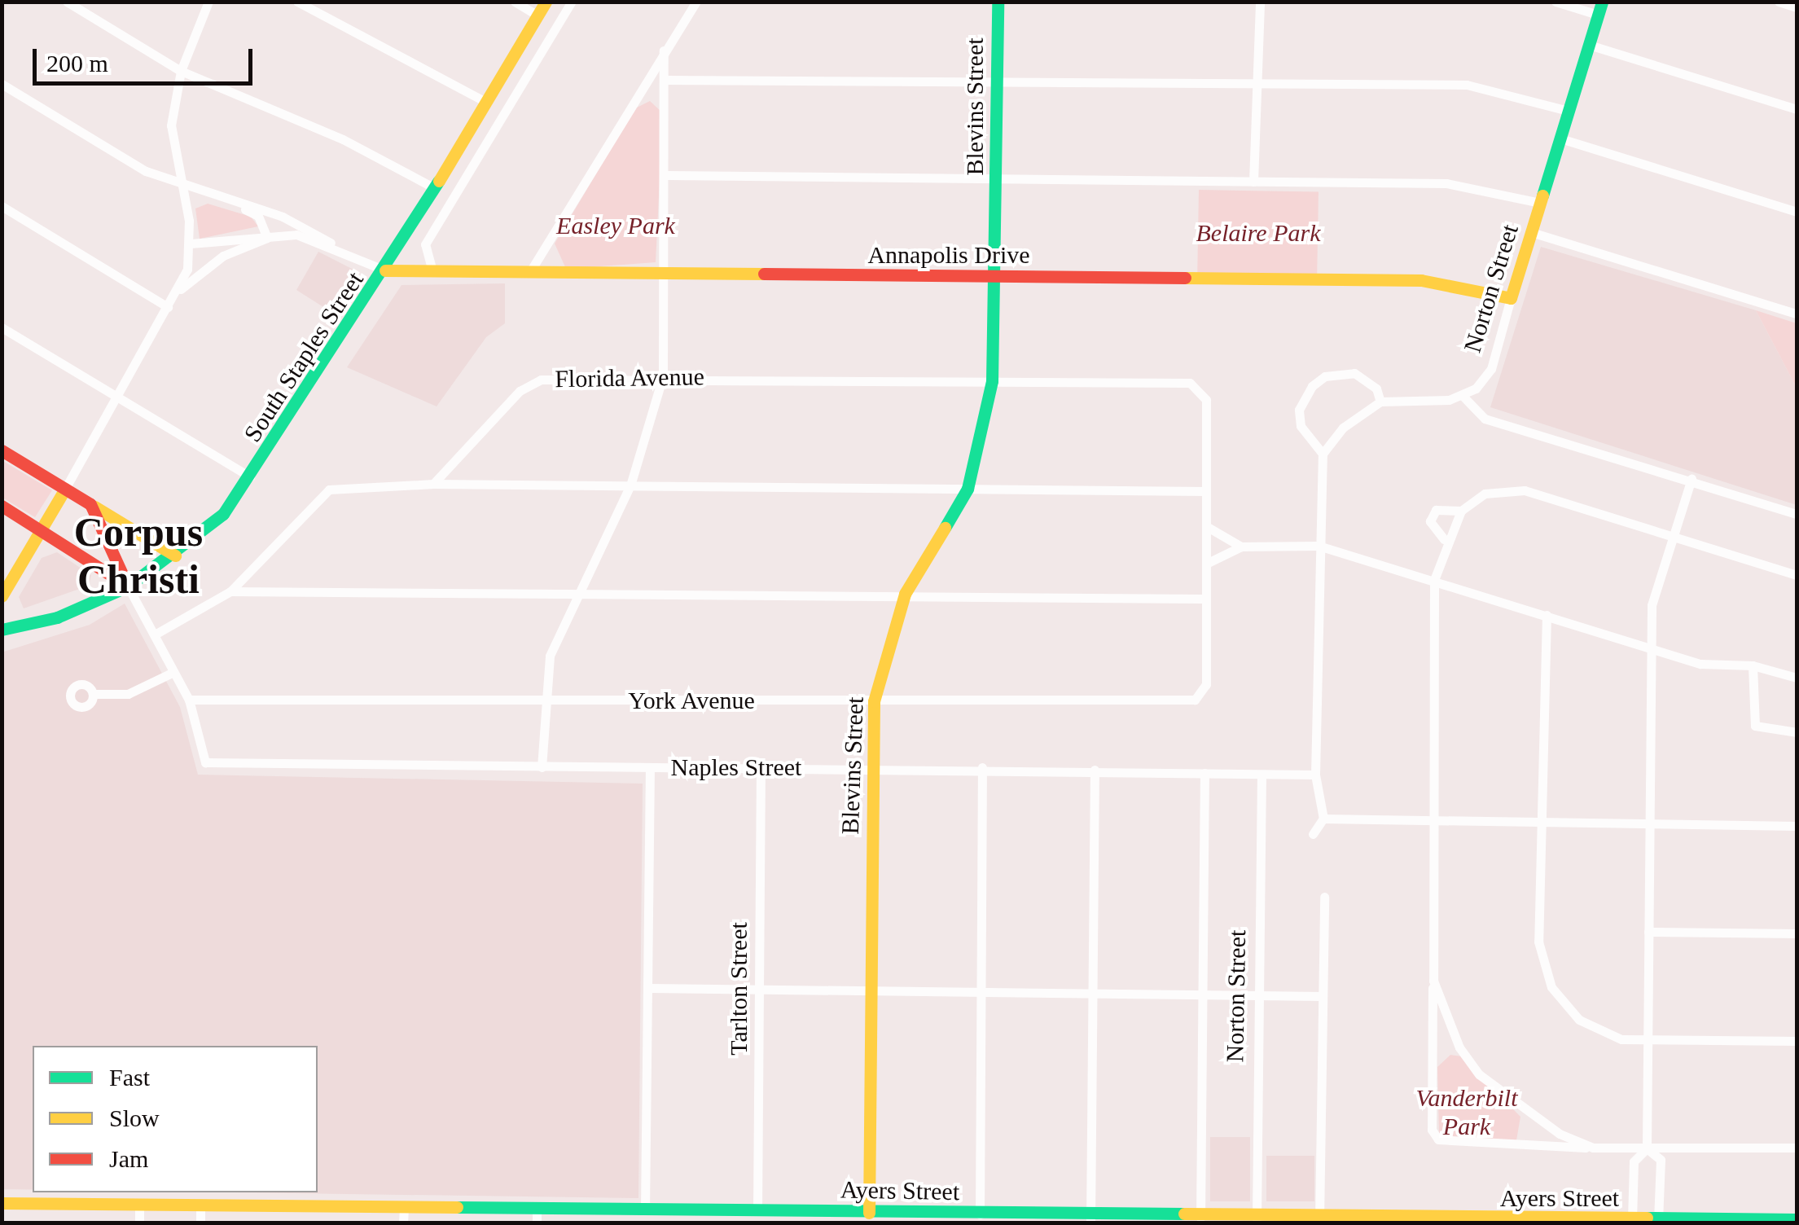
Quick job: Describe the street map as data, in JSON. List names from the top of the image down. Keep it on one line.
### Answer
{"streets":{"main road":["Blevins Street","Annapolis Drive","Norton Street","South Staples Street","Ayers Street"],"street":["Florida Avenue","York Avenue","Naples Street","Tarlton Street"]},"crossings":[["Blevins Street","Annapolis Drive"],["Blevins Street","Florida Avenue"],["Blevins Street","York Avenue"],["Blevins Street","Naples Street"],["Blevins Street","Ayers Street"],["Annapolis Drive","Norton Street"],["Annapolis Drive","South Staples Street"],["Norton Street","Naples Street"],["Norton Street","Ayers Street"],["York Avenue","Naples Street"],["Naples Street","Tarlton Street"],["Tarlton Street","Ayers Street"]],"districts":["Corpus Christi"],"parks":["Easley Park","Belaire Park","Vanderbilt Park"],"legend":["Fast","Slow","Jam"],"scale_bar":"200 m"}
